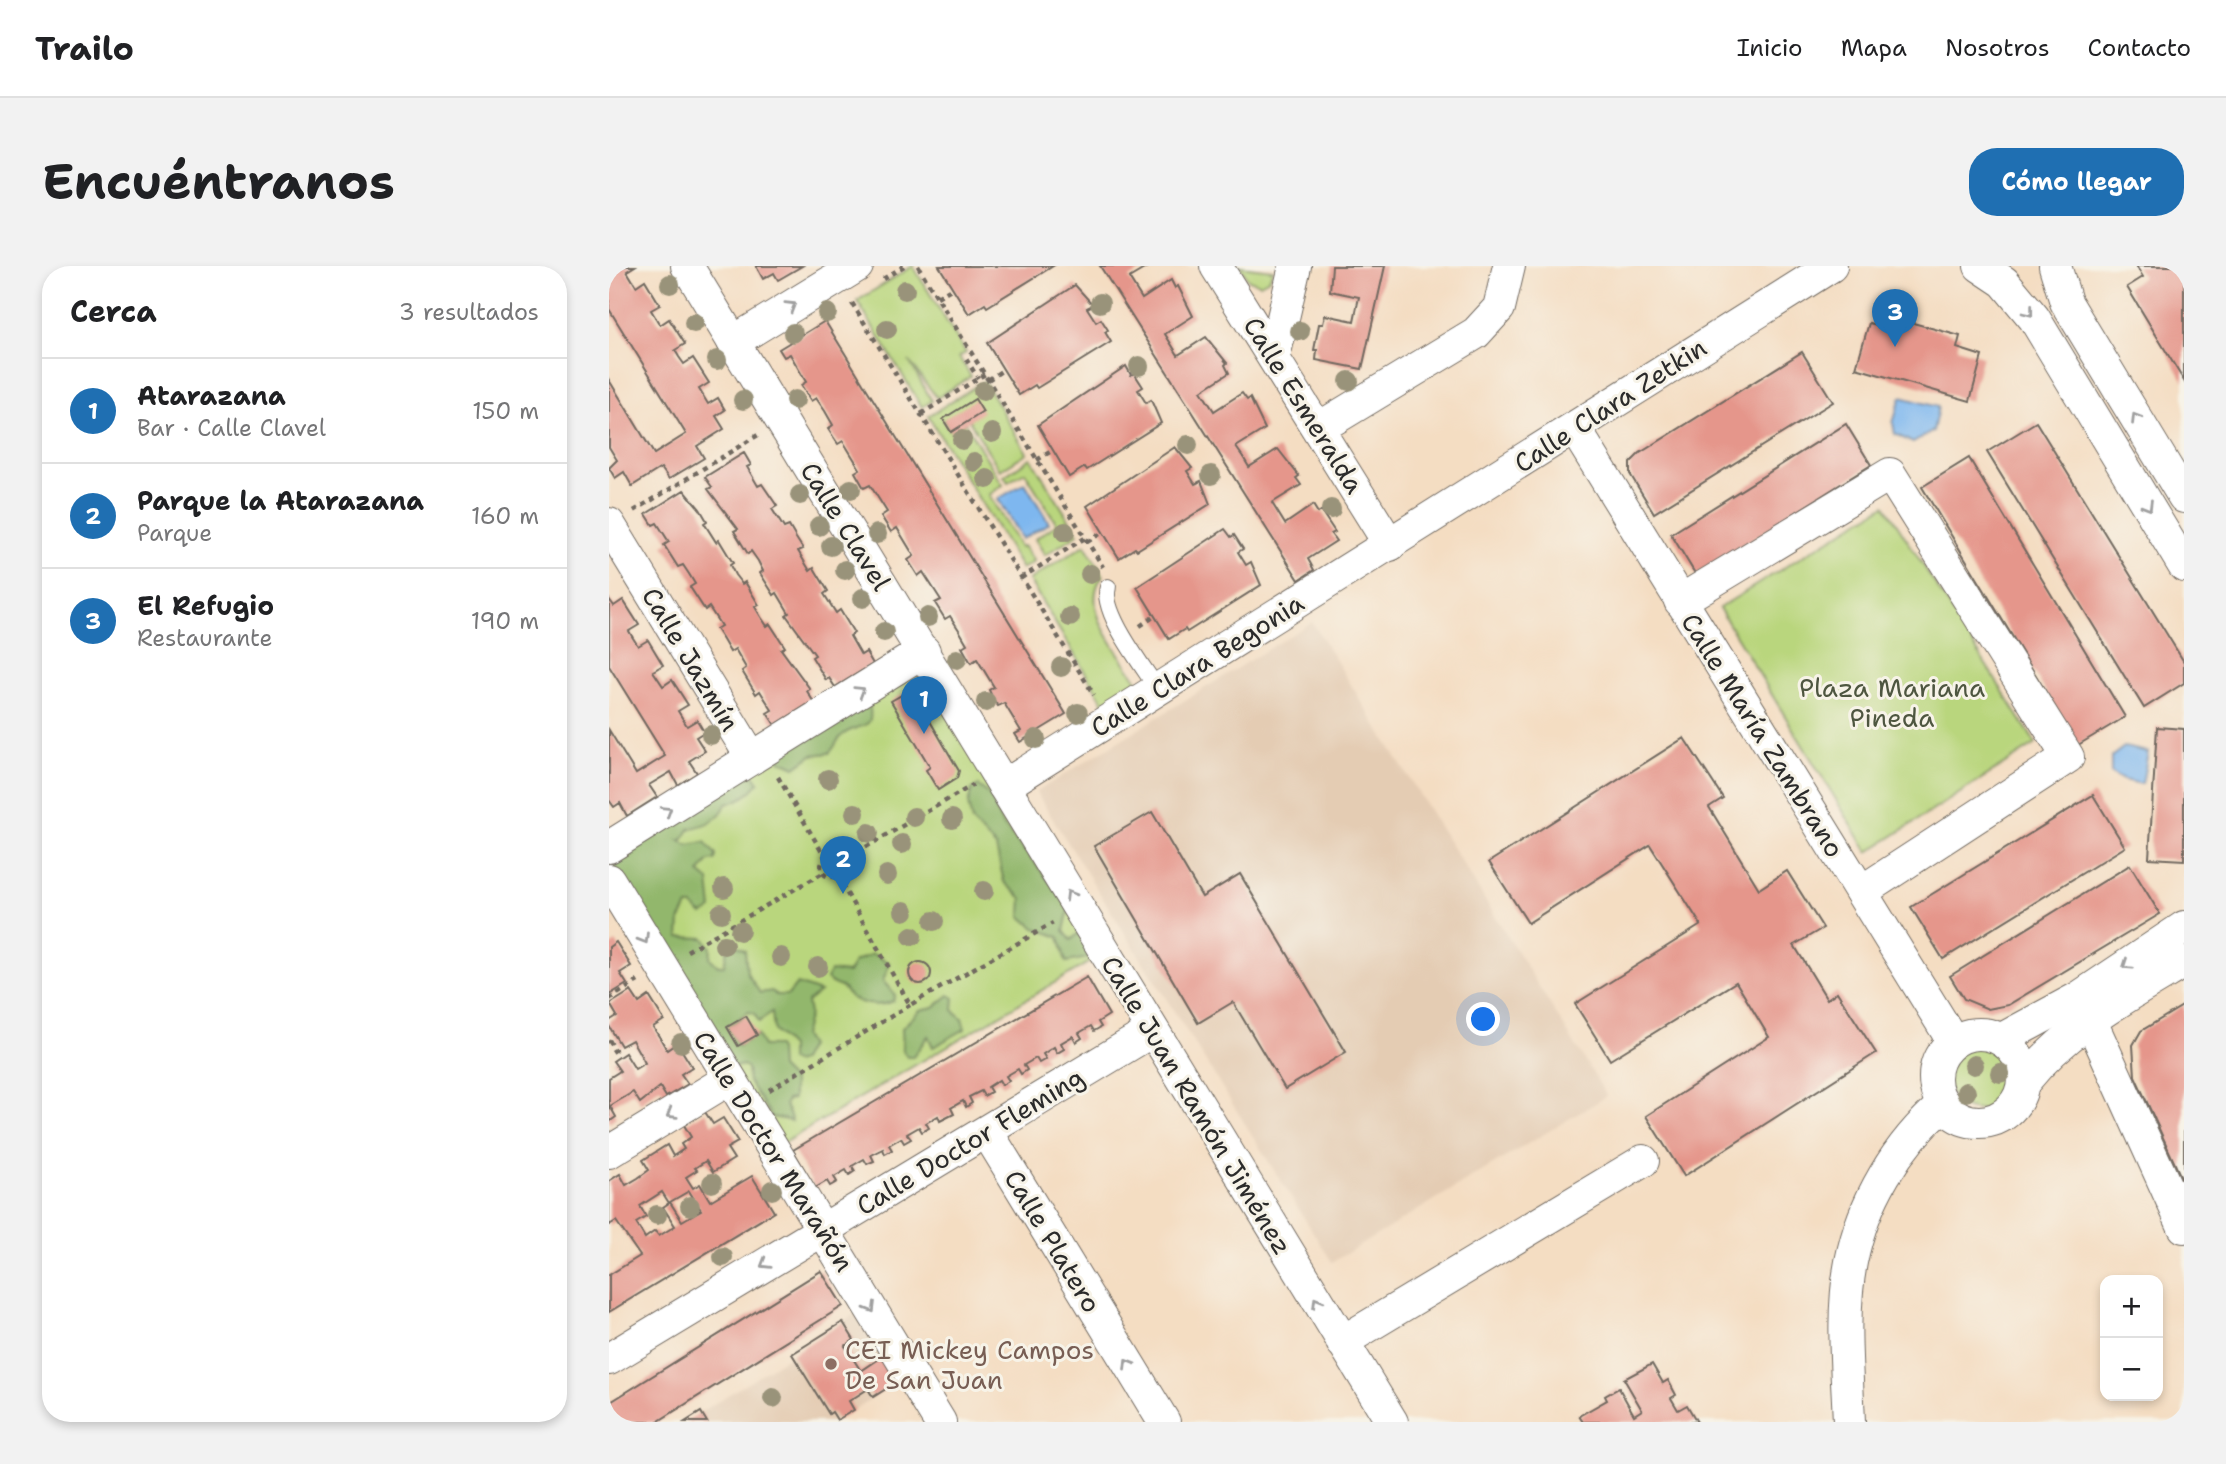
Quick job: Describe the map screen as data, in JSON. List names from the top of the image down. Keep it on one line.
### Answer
{"streets":{"street":["Calle Esmeralda","Calle Clara Zetkin","Calle Clavel","Calle Jazmín","Calle Clara Begonia","Calle María Zambrano","Calle Juan Ramón Jiménez","Calle Doctor Fleming","Calle Doctor Marañón","Calle Platero"]},"crossings":[["Calle Esmeralda","Calle Clara Zetkin"],["Calle Esmeralda","Calle Clara Begonia"],["Calle Clara Zetkin","Calle Clara Begonia"],["Calle Clara Zetkin","Calle María Zambrano"],["Calle Clavel","Calle Clara Begonia"],["Calle Clavel","Calle Juan Ramón Jiménez"],["Calle Clara Begonia","Calle Juan Ramón Jiménez"],["Calle Juan Ramón Jiménez","Calle Doctor Fleming"],["Calle Doctor Fleming","Calle Doctor Marañón"],["Calle Doctor Fleming","Calle Platero"]],"one_way":["Calle Juan Ramón Jiménez","Calle Doctor Marañón","Calle Platero"],"parks":["Plaza Mariana Pineda"],"places":["CEI Mickey Campos De San Juan"],"page":{"header":"Trailo","nav":["Inicio","Mapa","Nosotros","Contacto"],"buttons":"Cómo llegar","title":"Encuéntranos","heading":["Cerca","3 resultados"],"pins":["3","1","2"],"list":[{"mark":"1","name":"Atarazana","note":"Bar · Calle Clavel","value":"150 m"},{"mark":"2","name":"Parque la Atarazana","note":"Parque","value":"160 m"},{"mark":"3","name":"El Refugio","note":"Restaurante","value":"190 m"}],"map_buttons":["+","−"]}}
